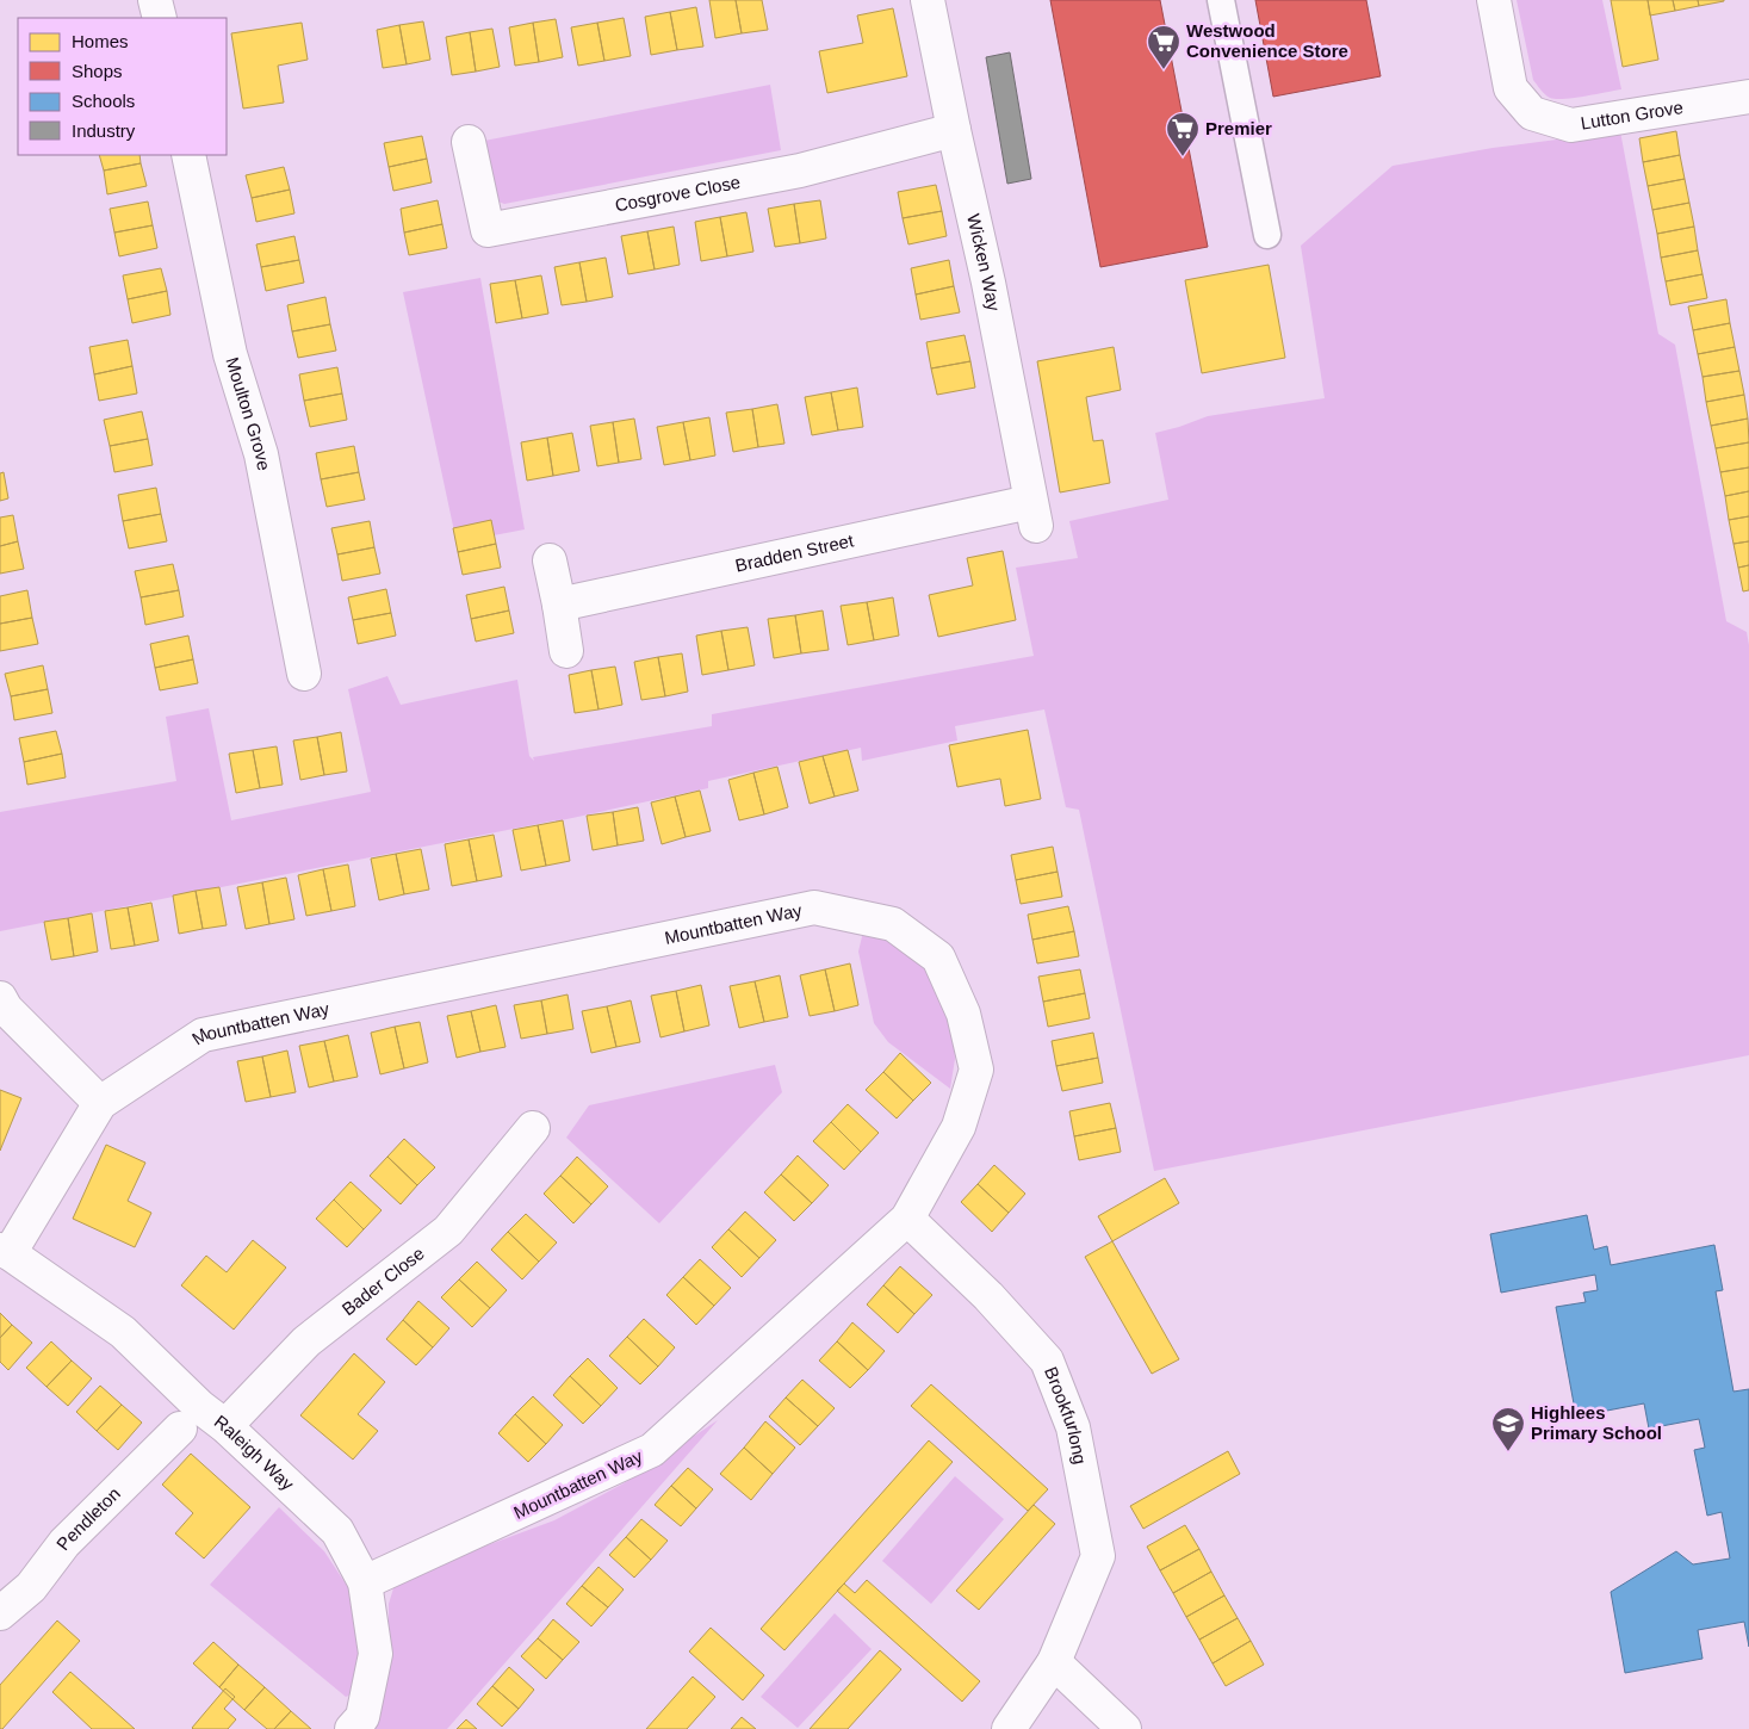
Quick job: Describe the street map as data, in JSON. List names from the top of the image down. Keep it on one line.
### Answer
{"streets":{"street":["Lutton Grove","Cosgrove Close","Wicken Way","Moulton Grove","Bradden Street","Mountbatten Way","Bader Close","Brookfurlong","Raleigh Way","Pendleton"]},"crossings":[["Cosgrove Close","Wicken Way"],["Wicken Way","Bradden Street"],["Mountbatten Way","Brookfurlong"],["Mountbatten Way","Raleigh Way"],["Bader Close","Raleigh Way"]],"places":{"supermarket":["Westwood Convenience Store","Premier"],"school or university":["Highlees Primary School"]},"legend":["Homes","Shops","Schools","Industry"]}
